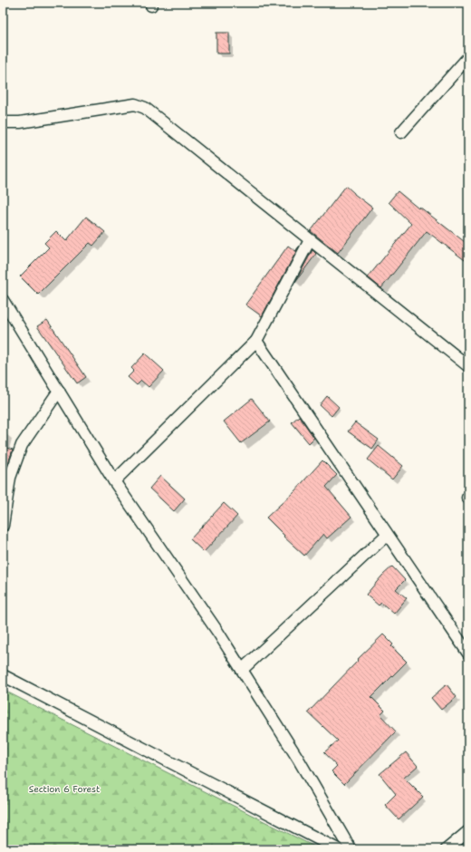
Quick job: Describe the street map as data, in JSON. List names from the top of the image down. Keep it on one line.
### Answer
{"parks":["Section 6 Forest"]}
